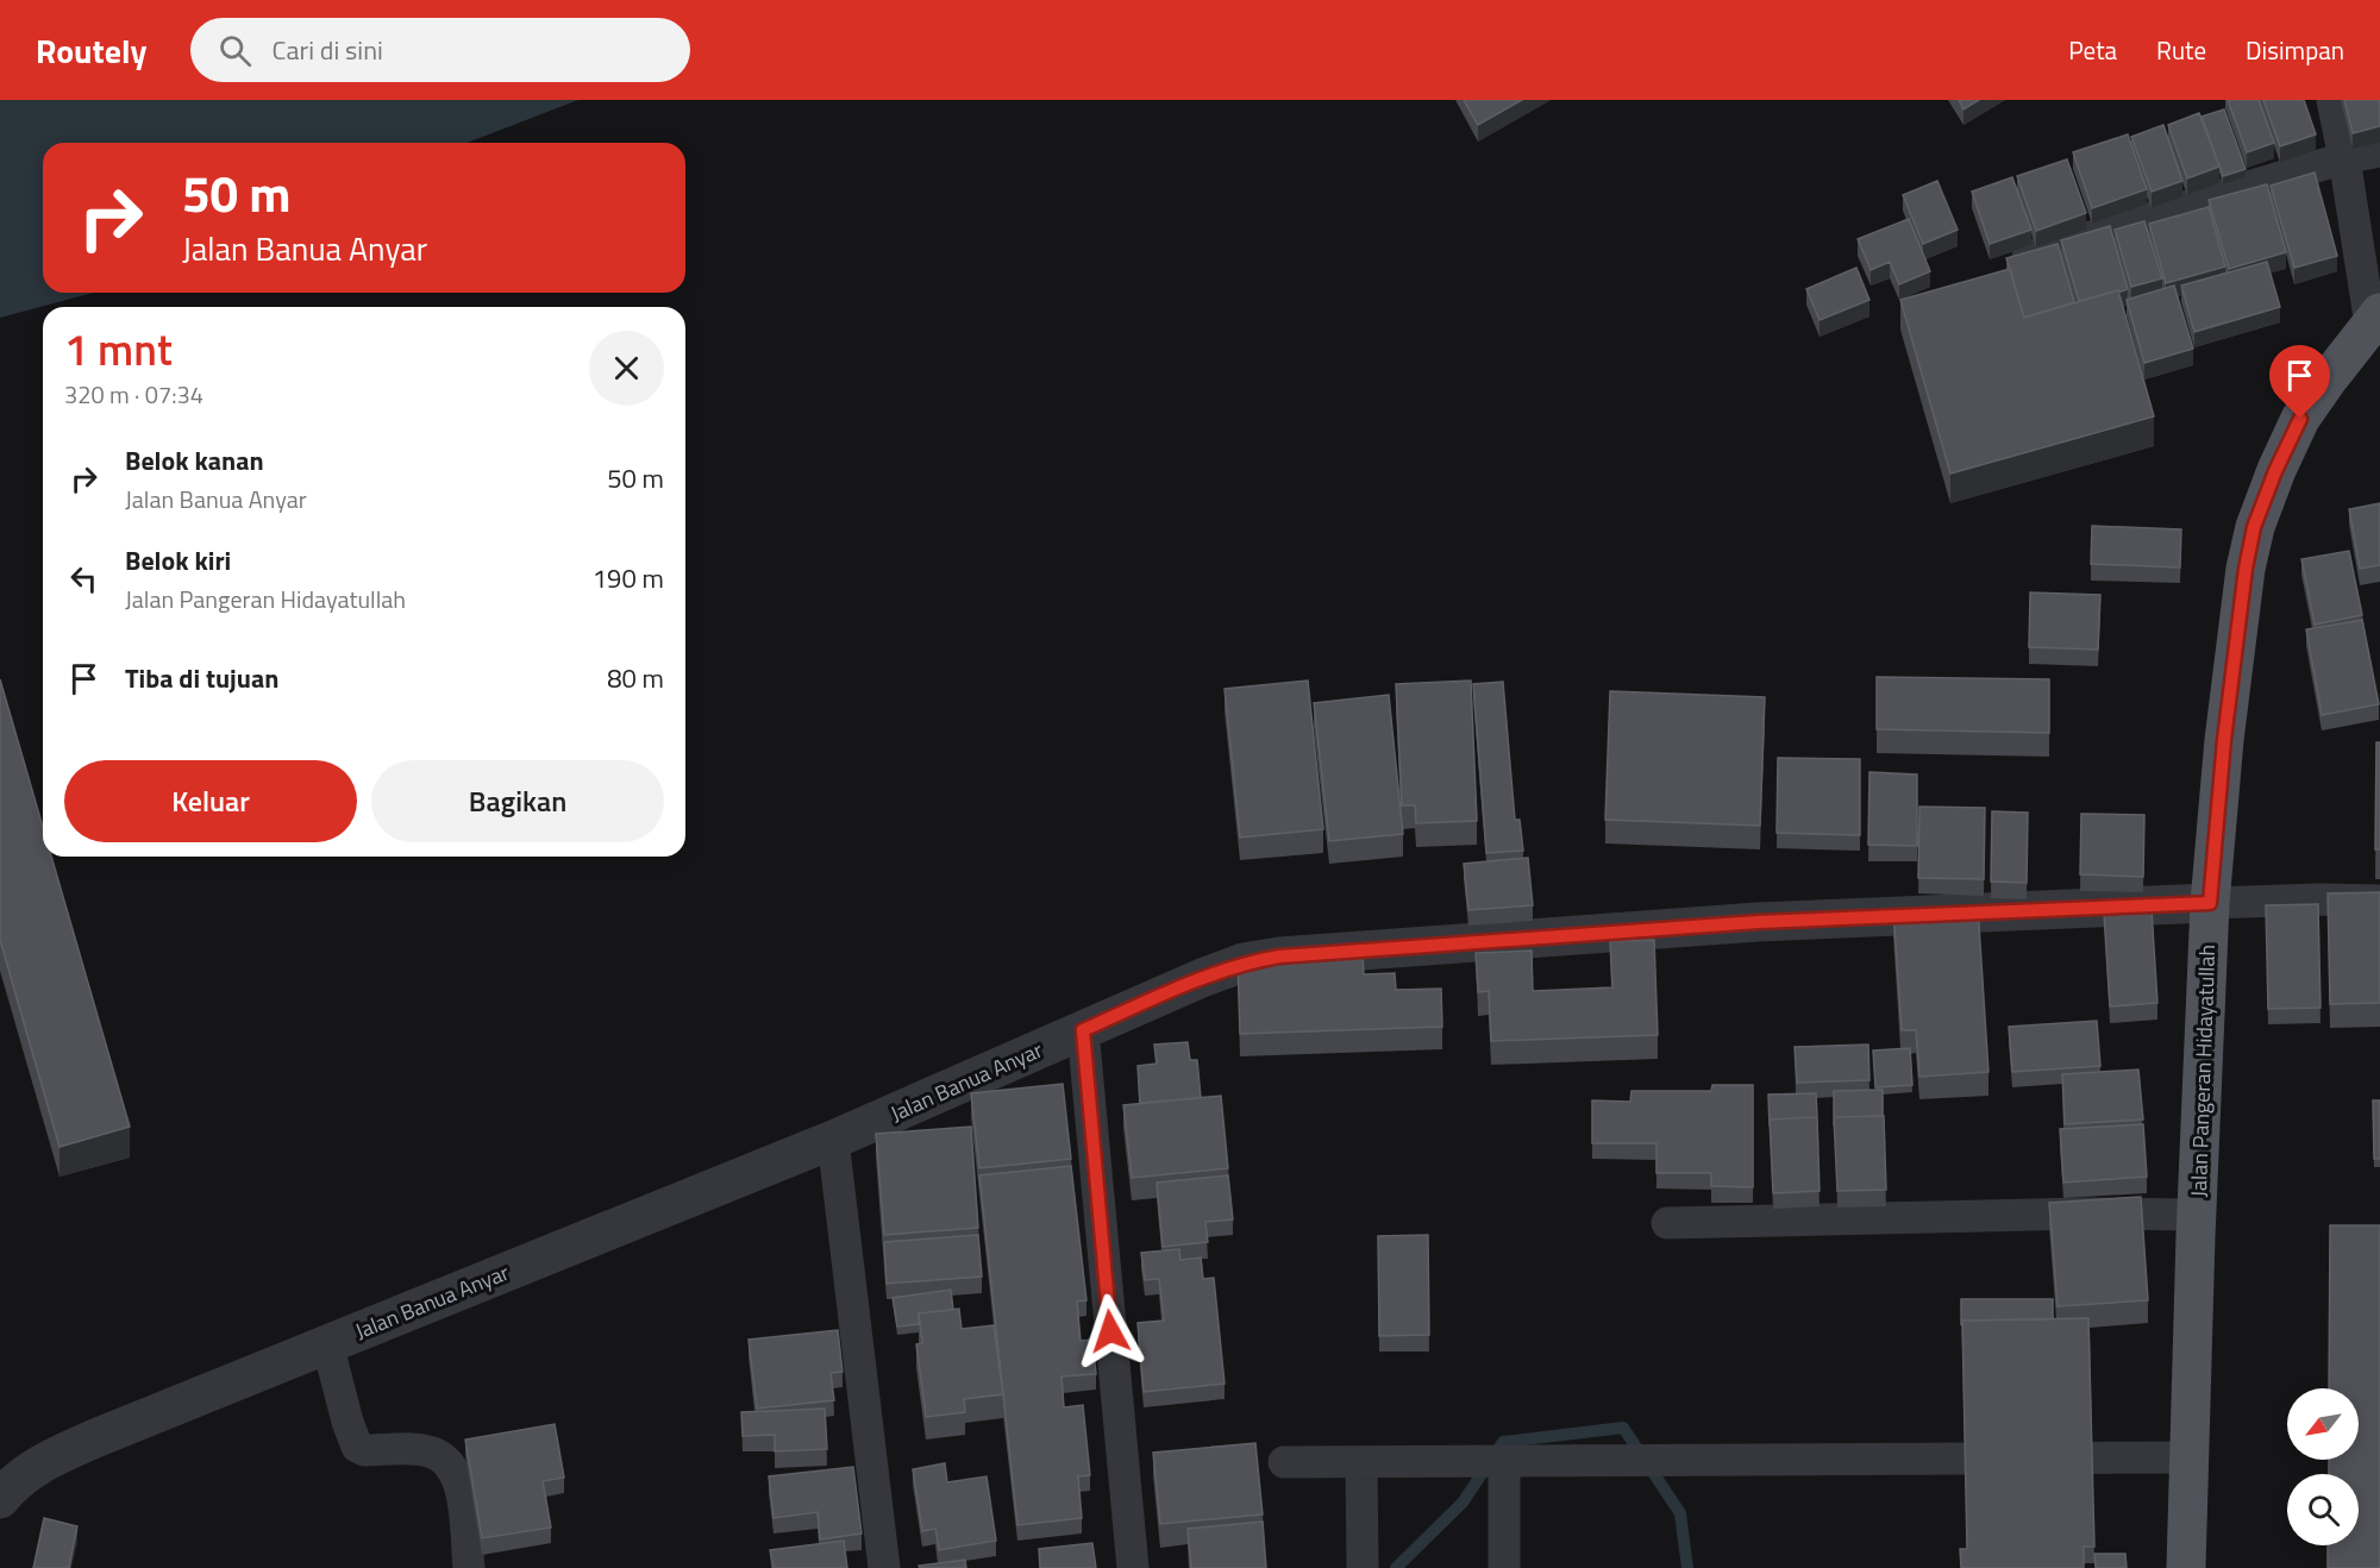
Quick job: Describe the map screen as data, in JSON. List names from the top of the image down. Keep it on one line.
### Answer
{"streets":{"main road":["Jalan Pangeran Hidayatullah"],"street":["Jalan Banua Anyar"]},"crossings":[["Jalan Pangeran Hidayatullah","Jalan Banua Anyar"]],"north":"bottom left","page":{"header":"Routely","search":"Cari di sini","nav":["Peta","Rute","Disimpan"],"turn":["50 m","Jalan Banua Anyar"],"heading":["1 mnt","320 m · 07:34"],"list":[{"name":"Belok kanan","note":"Jalan Banua Anyar","value":"50 m"},{"name":"Belok kiri","note":"Jalan Pangeran Hidayatullah","value":"190 m"},{"name":"Tiba di tujuan","value":"80 m"}],"buttons":["Keluar","Bagikan"]}}
